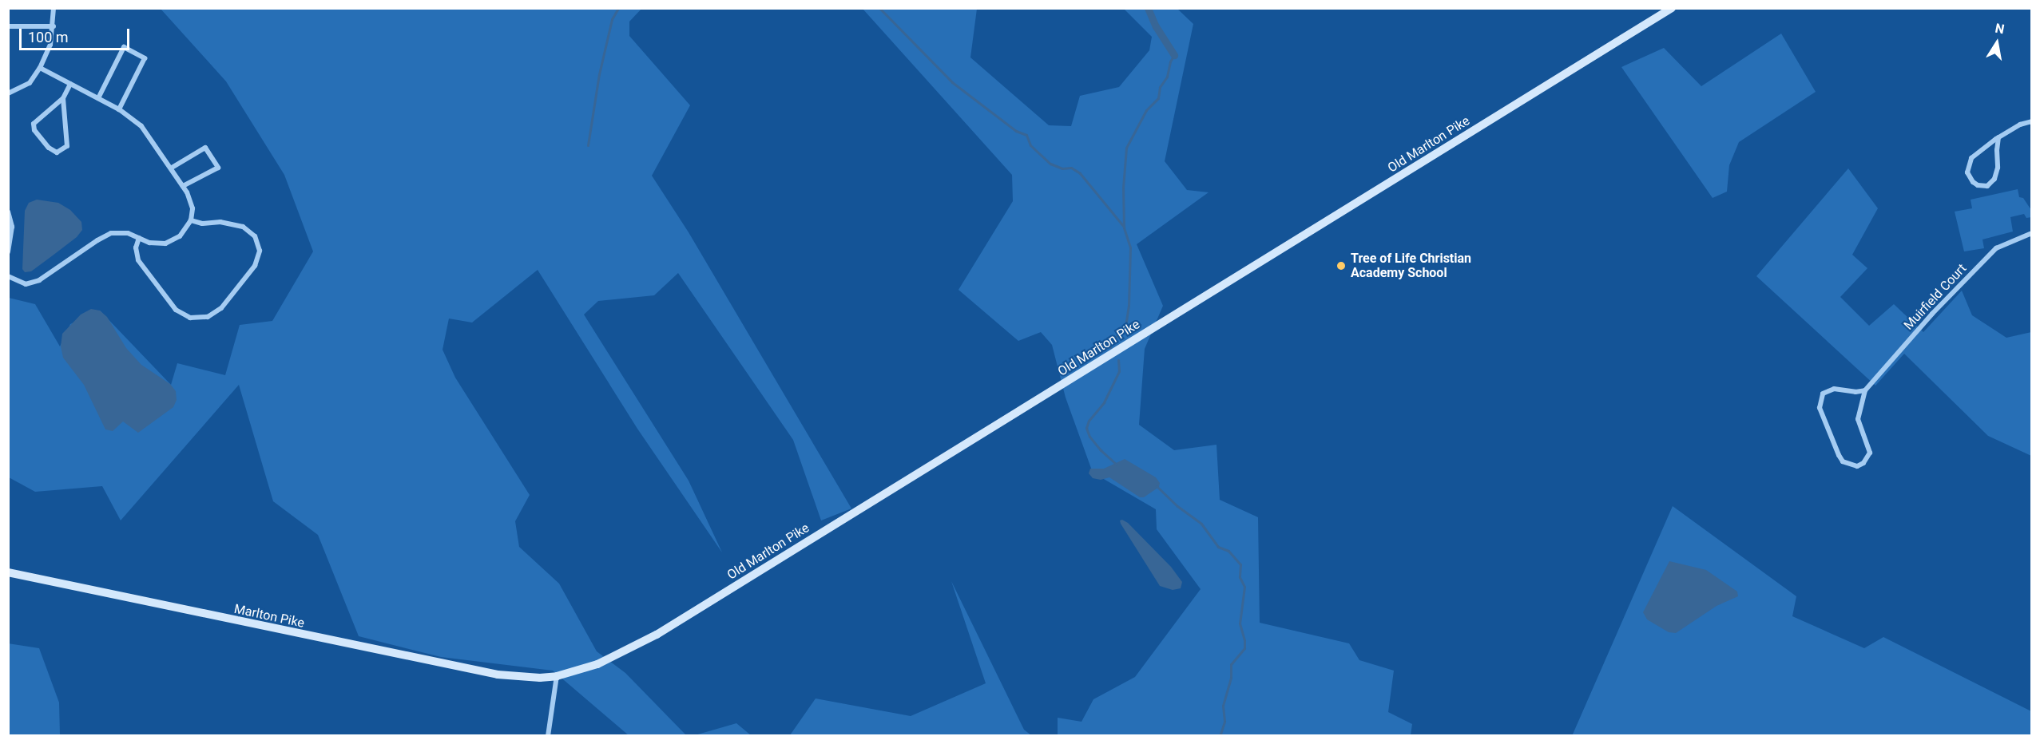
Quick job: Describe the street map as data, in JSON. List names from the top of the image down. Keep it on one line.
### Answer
{"streets":{"street":["Old Marlton Pike","Muirfield Court","Marlton Pike"]},"crossings":[["Old Marlton Pike","Marlton Pike"]],"places":["Tree of Life Christian Academy School"],"scale_bar":"100 m","north":"top"}
